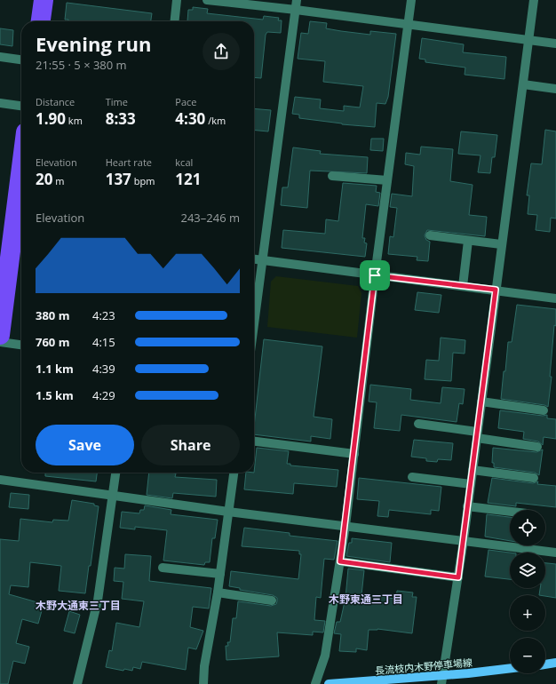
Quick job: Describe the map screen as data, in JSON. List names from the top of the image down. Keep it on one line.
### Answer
{"streets":{"main road":["長流枝内木野停車場線"]},"districts":["木野東通三丁目","木野大通東三丁目"],"page":{"heading":["Evening run","21:55 · 5 × 380 m"],"stats":[["Distance","1.90 km"],["Time","8:33"],["Pace","4:30 /km"],["Elevation","20 m"],["Heart rate","137 bpm"],["kcal","121"]],"chart":["Elevation","243–246 m"],"list":[{"name":"380 m","note":"4:23"},{"name":"760 m","note":"4:15"},{"name":"1.1 km","note":"4:39"},{"name":"1.5 km","note":"4:29"}],"buttons":["Save","Share"],"map_buttons":["+","−"]}}
